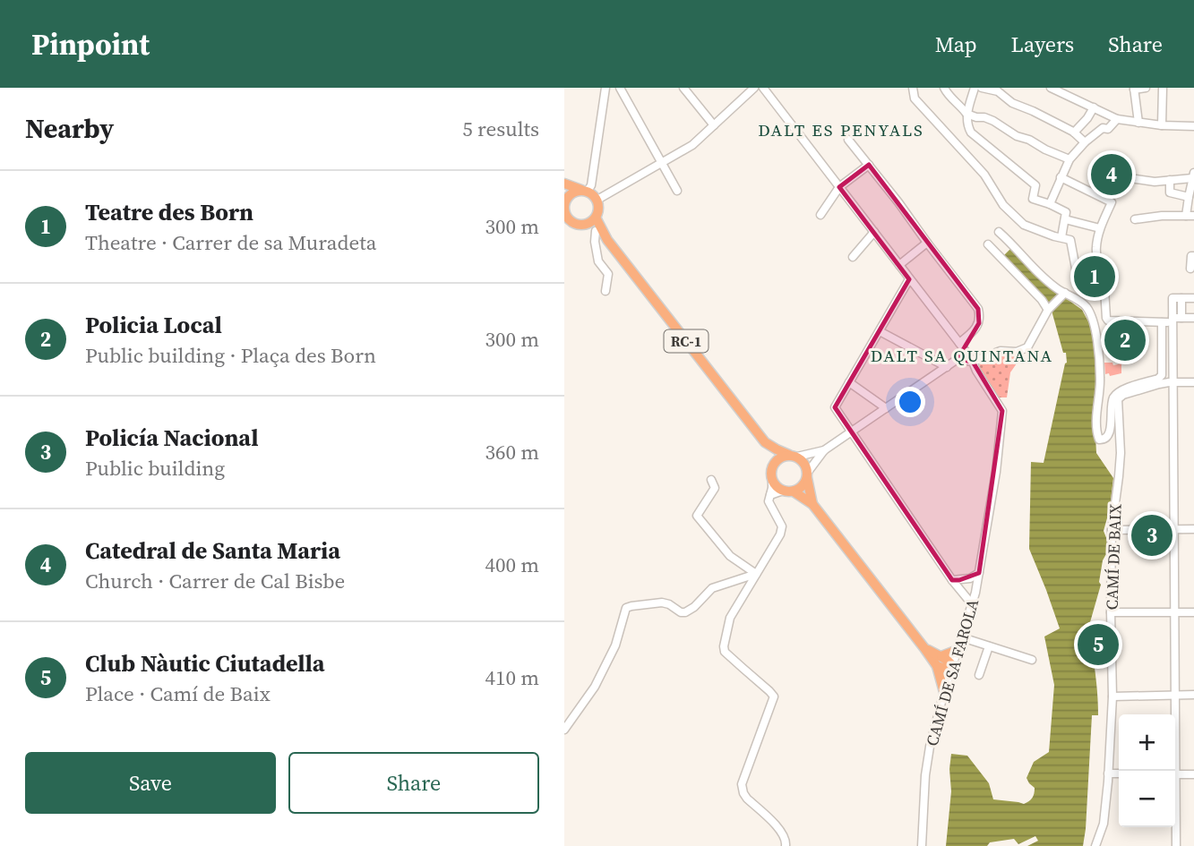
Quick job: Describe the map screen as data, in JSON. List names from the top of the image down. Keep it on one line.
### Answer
{"streets":{"main road":["RC-1"],"street":["CAMÍ DE BAIX","CAMÍ DE SA FAROLA"]},"crossings":[["RC-1","CAMÍ DE SA FAROLA"]],"districts":["DALT ES PENYALS","DALT SA QUINTANA"],"page":{"header":"Pinpoint","nav":["Map","Layers","Share"],"heading":["Nearby","5 results"],"pins":["4","1","2","3","5"],"list":[{"mark":"1","name":"Teatre des Born","note":"Theatre · Carrer de sa Muradeta","value":"300 m"},{"mark":"2","name":"Policia Local","note":"Public building · Plaça des Born","value":"300 m"},{"mark":"3","name":"Policía Nacional","note":"Public building","value":"360 m"},{"mark":"4","name":"Catedral de Santa Maria","note":"Church · Carrer de Cal Bisbe","value":"400 m"},{"mark":"5","name":"Club Nàutic Ciutadella","note":"Place · Camí de Baix","value":"410 m"}],"map_buttons":["+","−"],"buttons":["Save","Share"]}}
